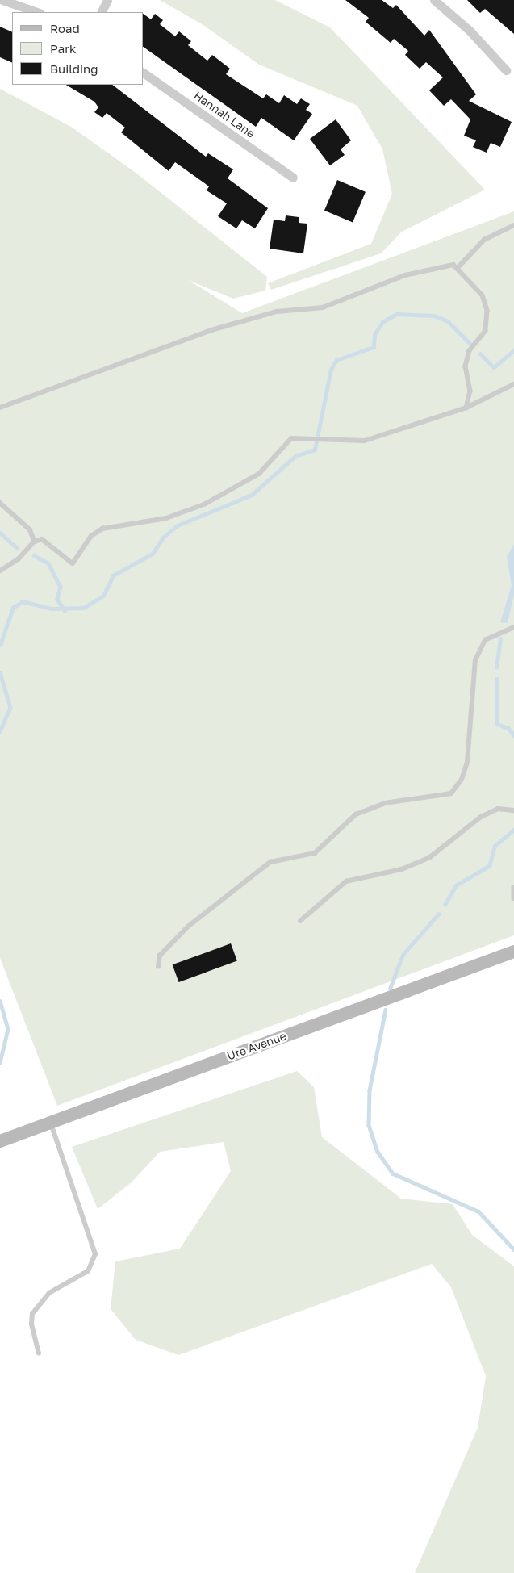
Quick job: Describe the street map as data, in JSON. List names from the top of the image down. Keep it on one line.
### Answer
{"streets":{"main road":["Ute Avenue"],"street":["Hannah Lane"]},"legend":["Road","Park","Building"]}
